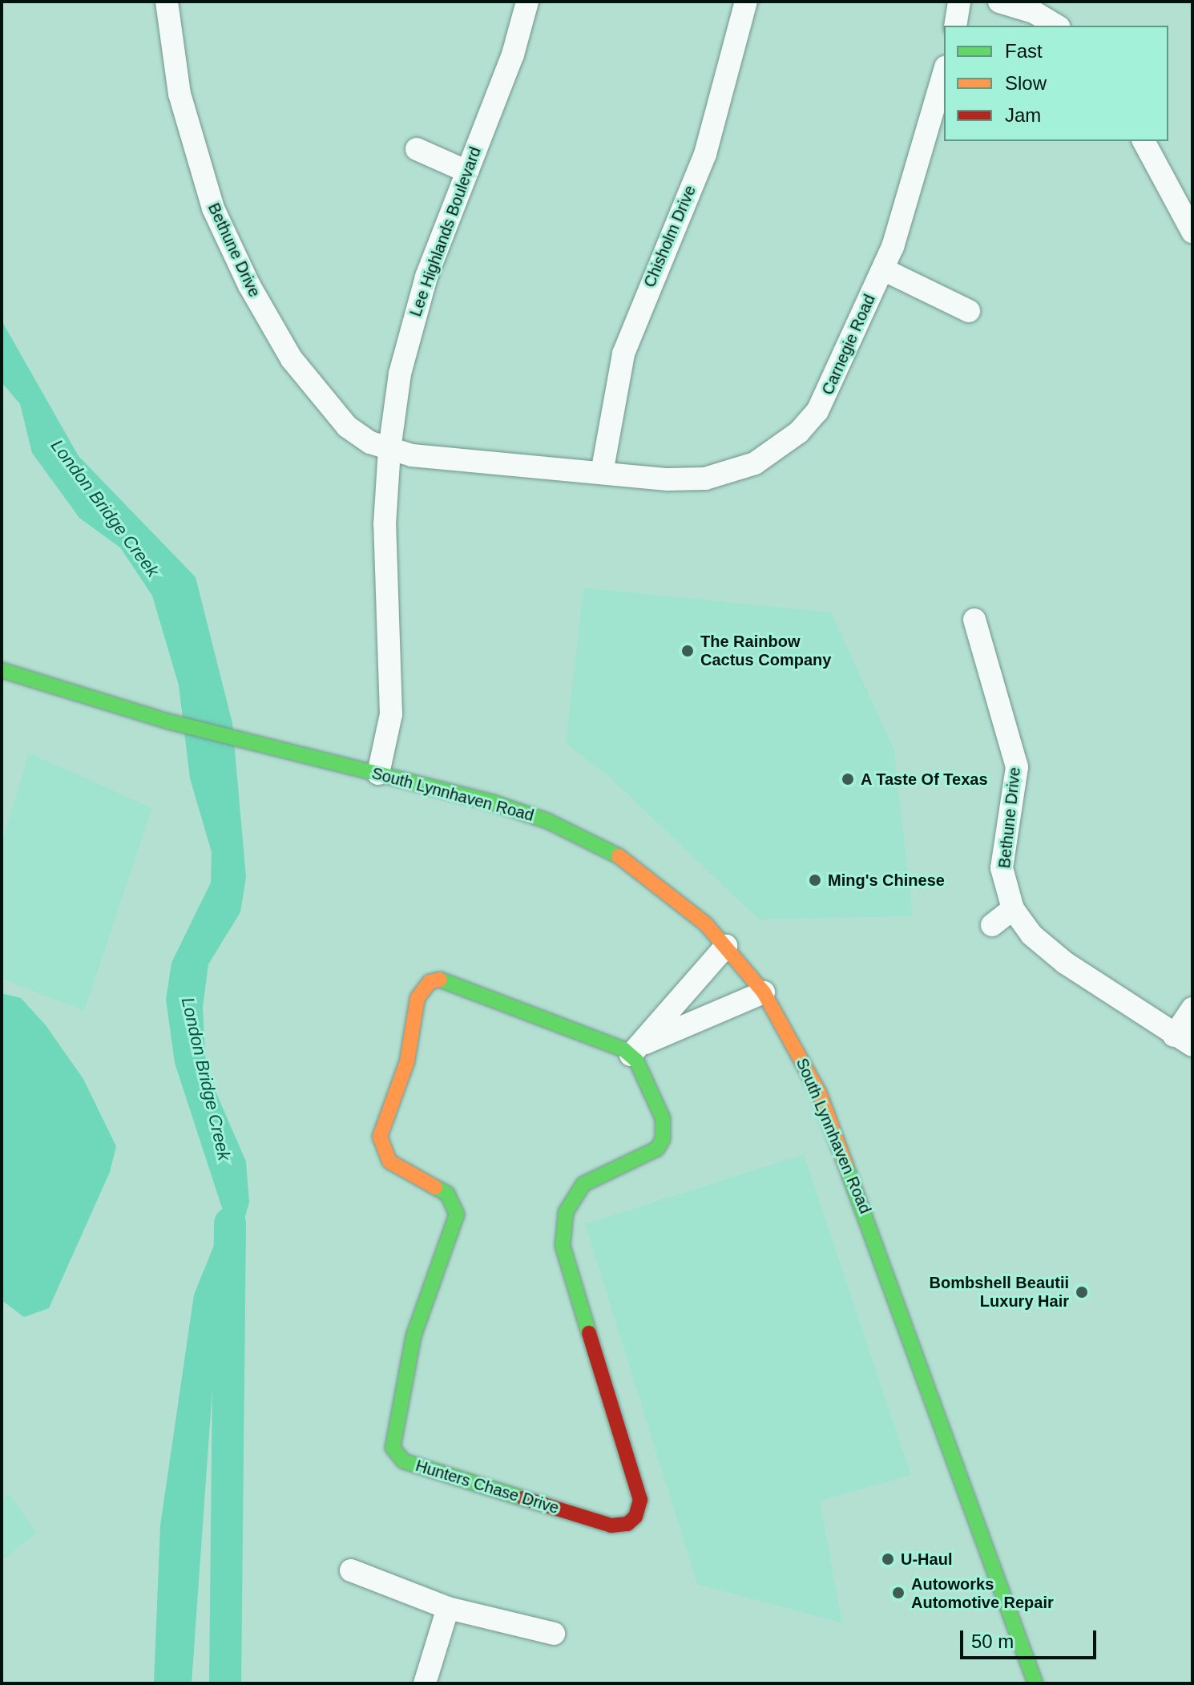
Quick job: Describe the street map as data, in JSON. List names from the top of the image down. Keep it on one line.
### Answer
{"streets":{"street":["Lee Highlands Boulevard","Chisholm Drive","Bethune Drive","Carnegie Road","South Lynnhaven Road","Hunters Chase Drive"]},"crossings":[["Lee Highlands Boulevard","Bethune Drive"],["Lee Highlands Boulevard","Carnegie Road"],["Lee Highlands Boulevard","South Lynnhaven Road"],["Chisholm Drive","Carnegie Road"],["Bethune Drive","Carnegie Road"]],"water":["London Bridge Creek"],"places":["The Rainbow Cactus Company","A Taste Of Texas","Ming's Chinese","Bombshell Beautii Luxury Hair","U-Haul","Autoworks Automotive Repair"],"legend":["Fast","Slow","Jam"],"scale_bar":"50 m"}
